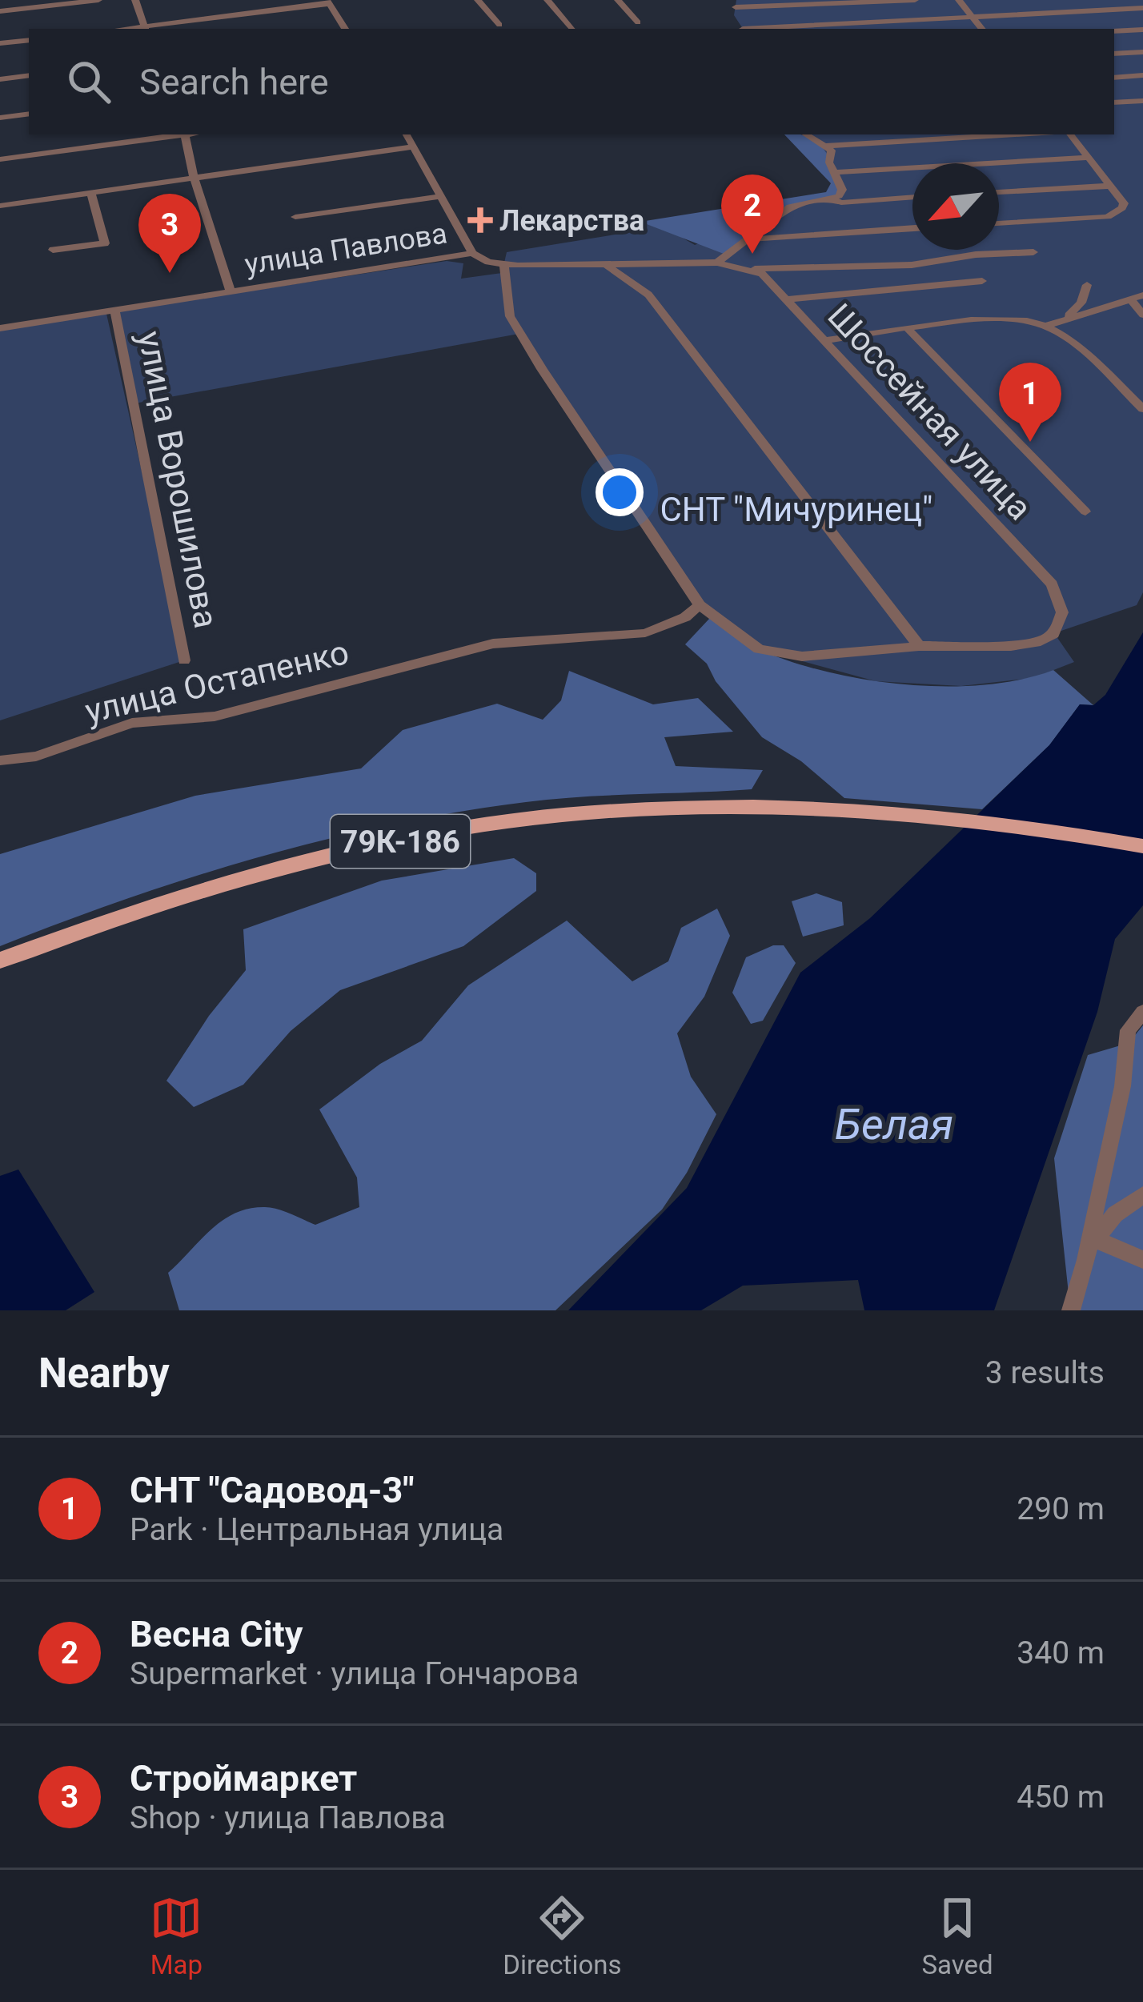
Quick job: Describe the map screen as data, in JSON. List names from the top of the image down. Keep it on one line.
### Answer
{"streets":{"main road":["79К-186"],"street":["улица Павлова","Шоссейная улица","улица Ворошилова","улица Остапенко"]},"crossings":[["улица Павлова","улица Ворошилова"]],"water":["Белая"],"parks":["СНТ \"Мичуринец\""],"places":{"health":["Лекарства"]},"north":"bottom left","page":{"search":"Search here","pins":["2","3","1"],"heading":["Nearby","3 results"],"list":[{"mark":"1","name":"СНТ \"Садовод-3\"","note":"Park · Центральная улица","value":"290 m"},{"mark":"2","name":"Весна City","note":"Supermarket · улица Гончарова","value":"340 m"},{"mark":"3","name":"Строймаркет","note":"Shop · улица Павлова","value":"450 m"}],"nav":["Map","Directions","Saved"]}}
